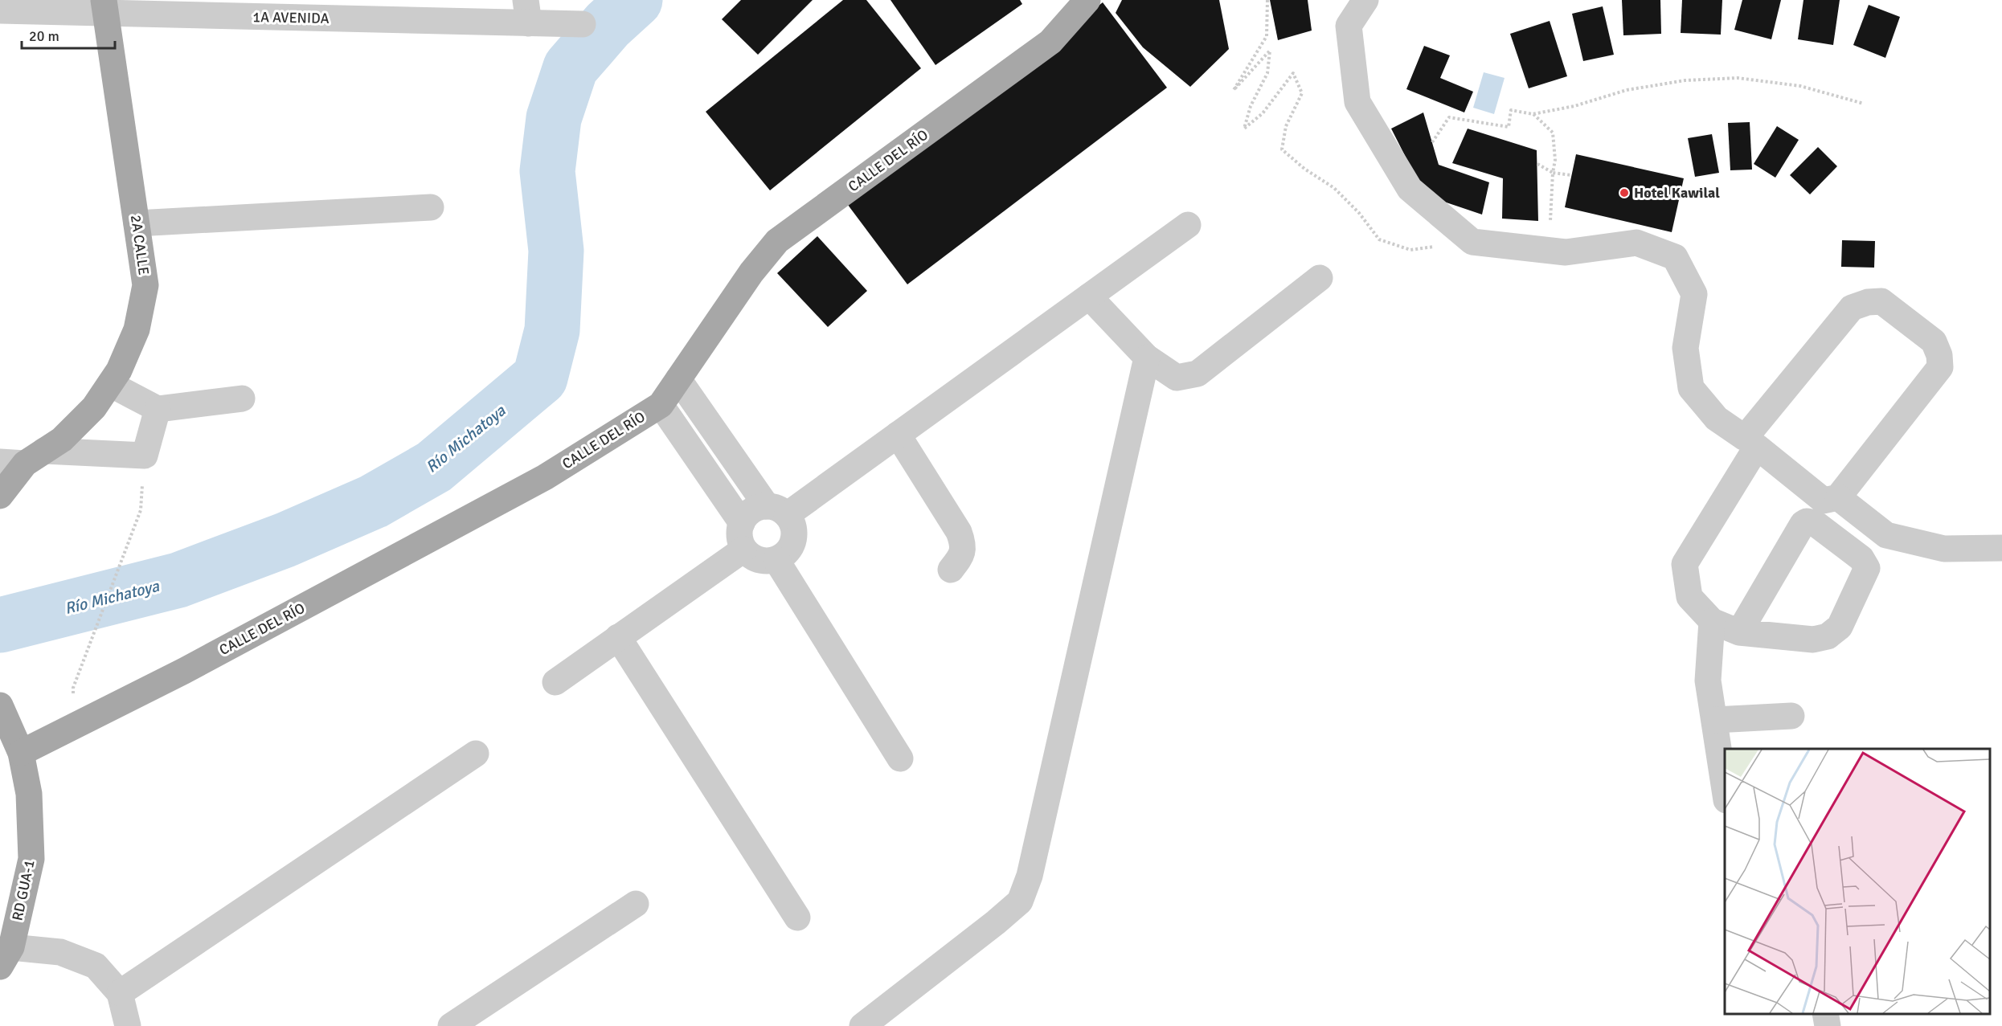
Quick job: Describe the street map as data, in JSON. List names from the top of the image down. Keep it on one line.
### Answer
{"streets":{"main road":["CALLE DEL RÍO","2A CALLE","RD GUA-1"],"street":["1A AVENIDA"]},"crossings":[["1A AVENIDA","2A CALLE"],["CALLE DEL RÍO","RD GUA-1"]],"water":["Río Michatoya"],"places":["Hotel Kawilal"],"scale_bar":"20 m"}
